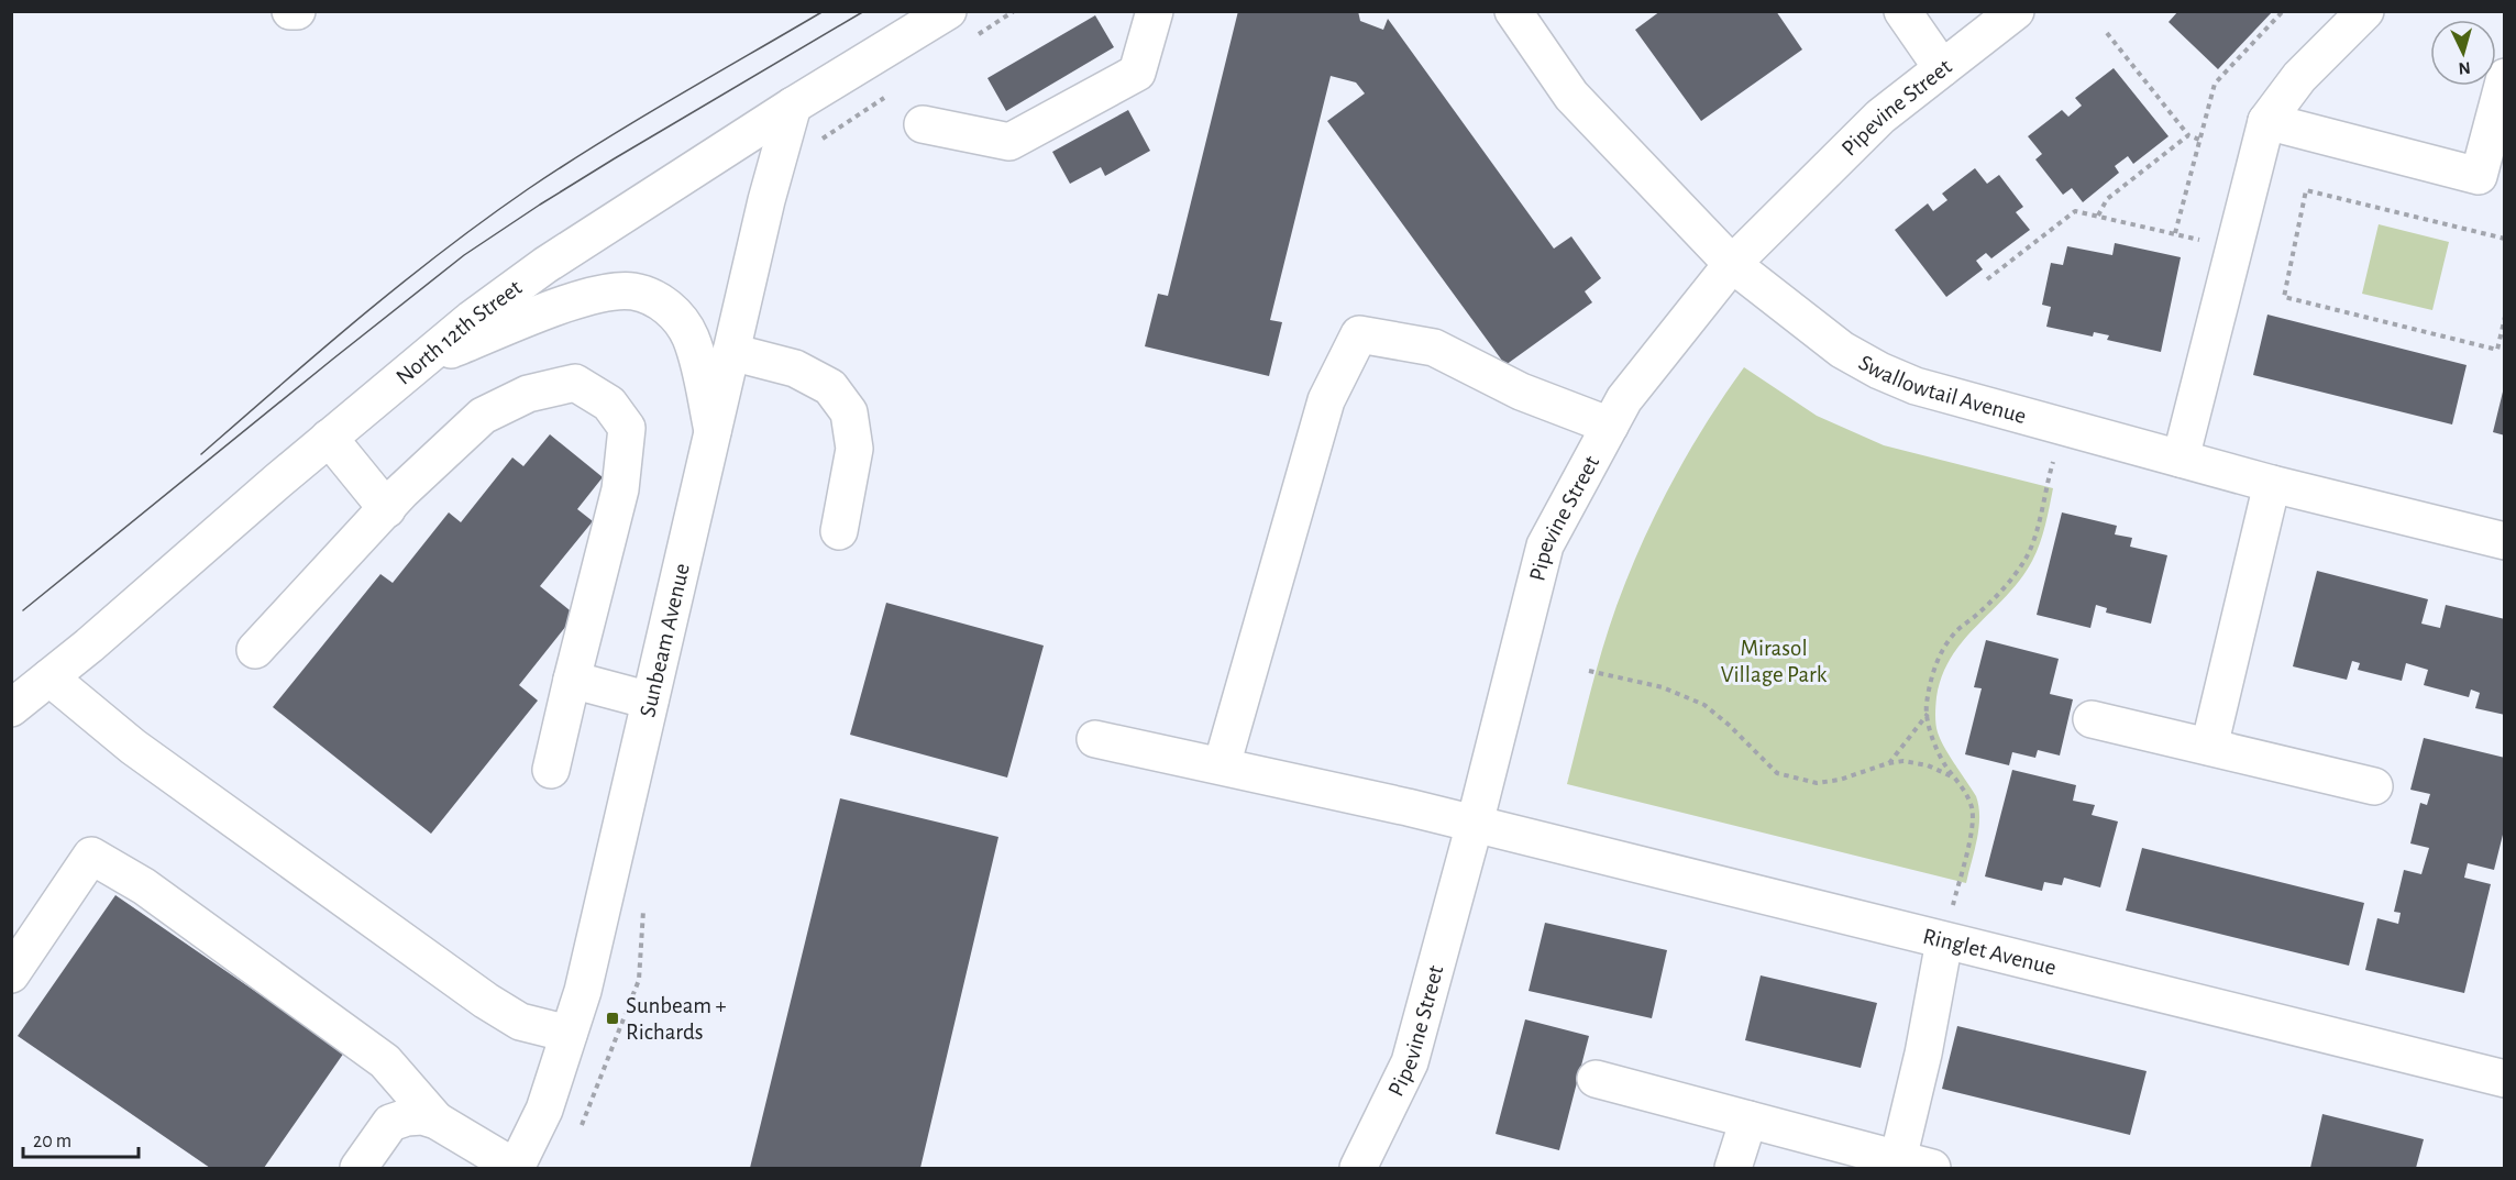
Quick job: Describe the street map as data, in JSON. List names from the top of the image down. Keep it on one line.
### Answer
{"streets":{"street":["Pipevine Street","North 12th Street","Swallowtail Avenue","Sunbeam Avenue","Ringlet Avenue"]},"crossings":[["Pipevine Street","Swallowtail Avenue"],["Pipevine Street","Ringlet Avenue"],["North 12th Street","Sunbeam Avenue"]],"parks":["Mirasol Village Park"],"places":{"transit":["Sunbeam + Richards"]},"scale_bar":"20 m","north":"bottom"}
